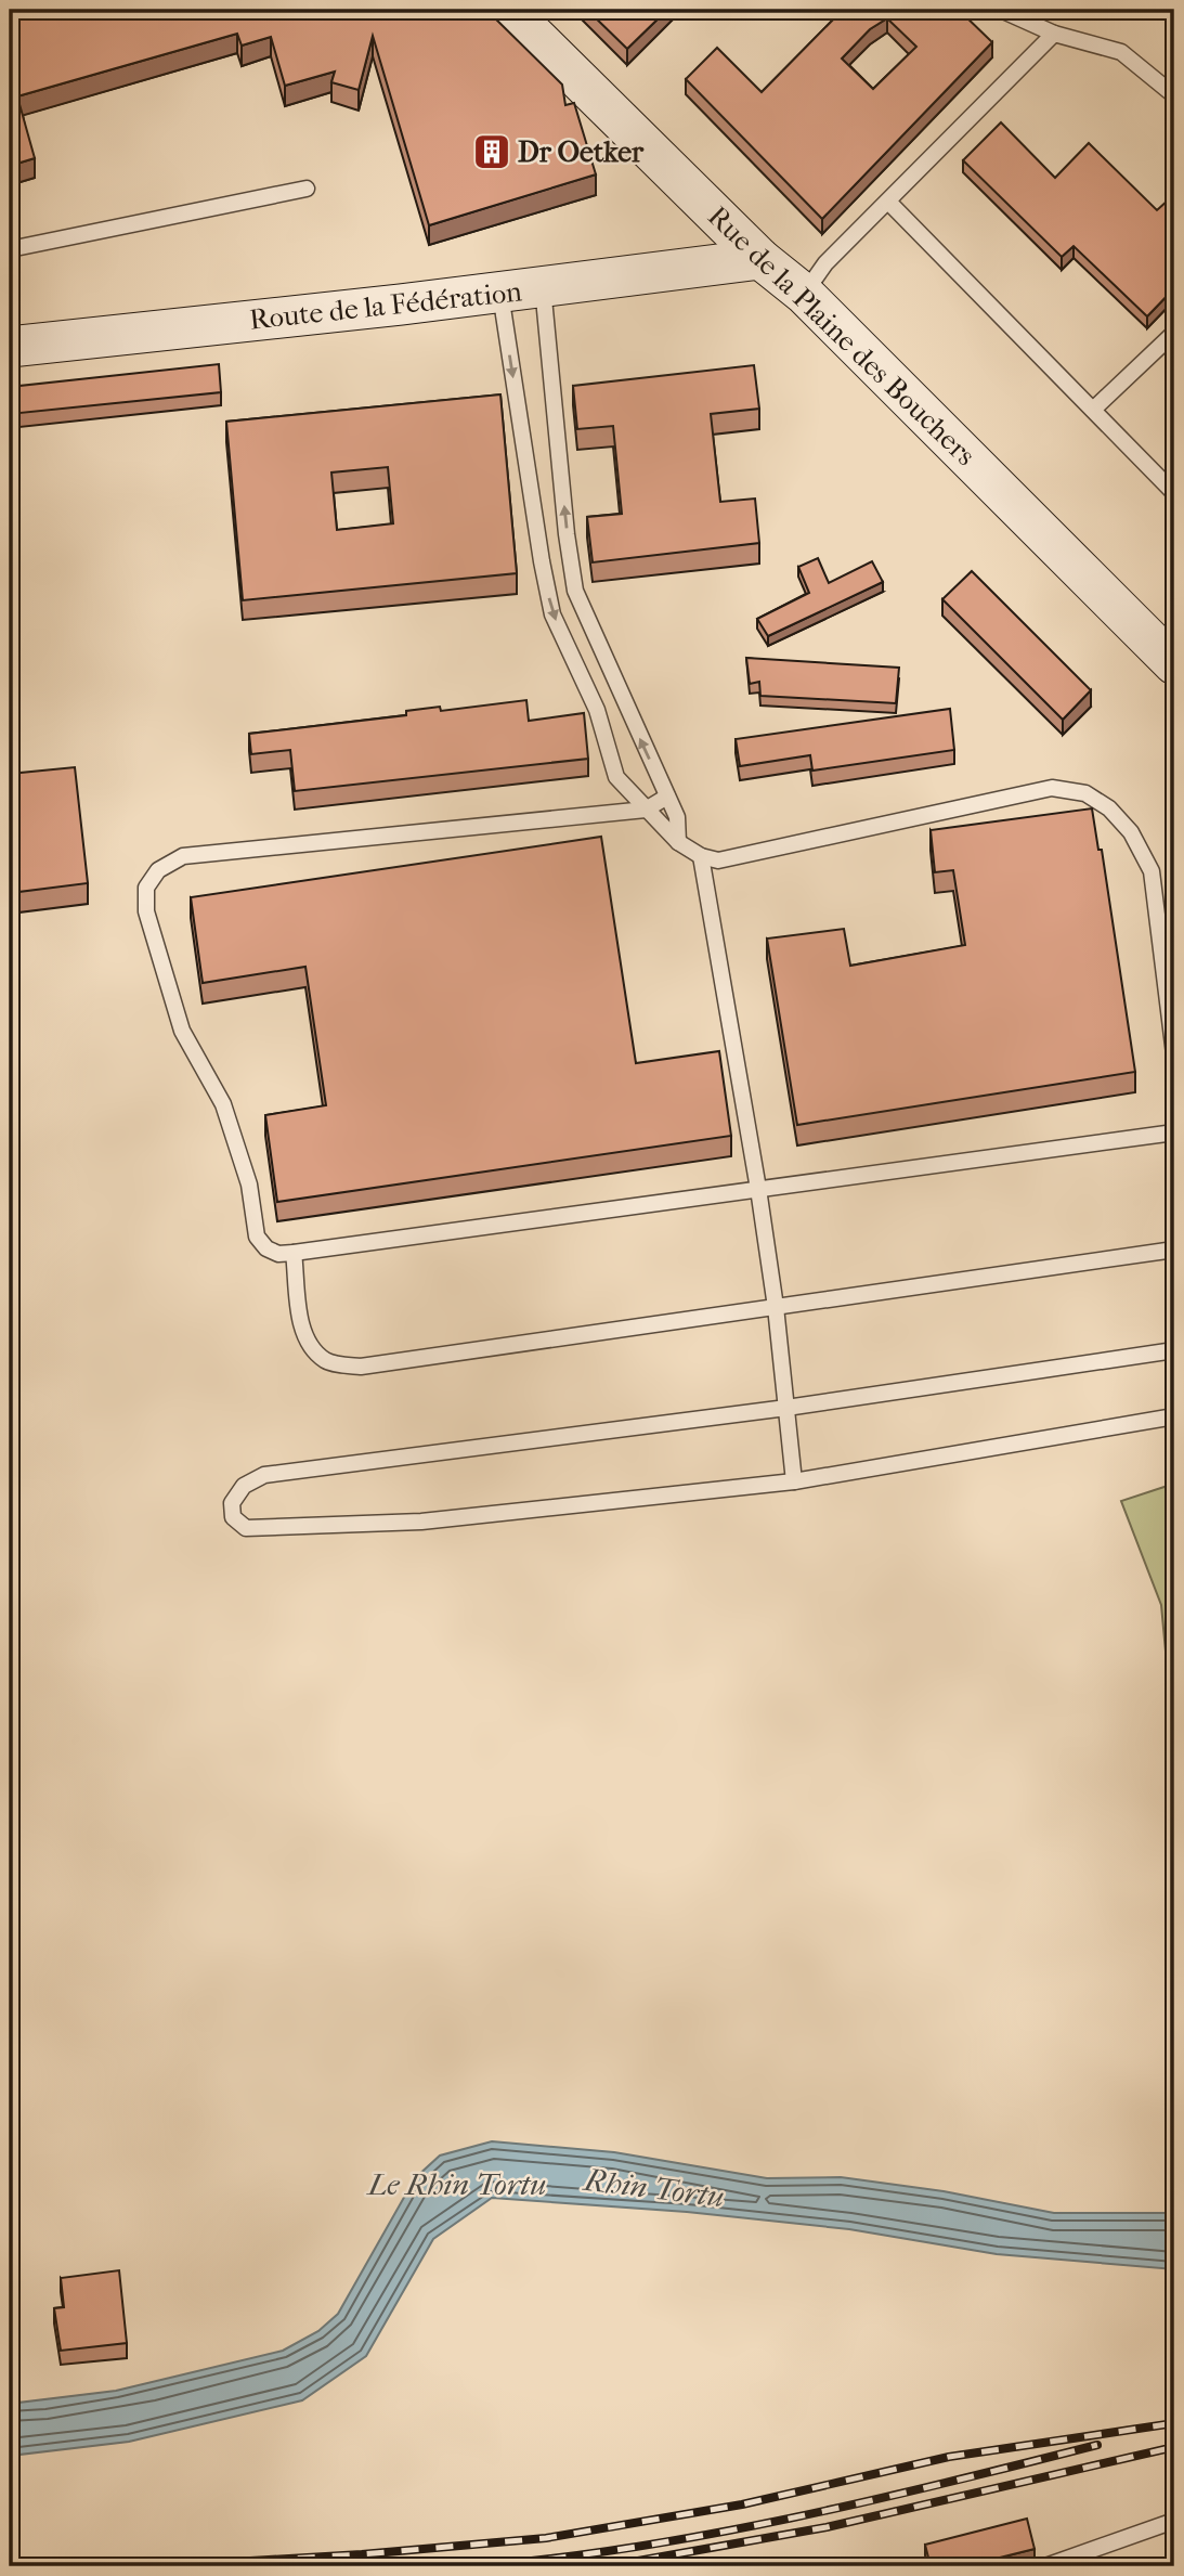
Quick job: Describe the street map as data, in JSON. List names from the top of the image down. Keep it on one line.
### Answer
{"streets":{"street":["Route de la Fédération","Rue de la Plaine des Bouchers"]},"crossings":[["Route de la Fédération","Rue de la Plaine des Bouchers"]],"water":["Le Rhin Tortu","Rhin Tortu"],"places":{"building":["Dr Oetker"]}}
